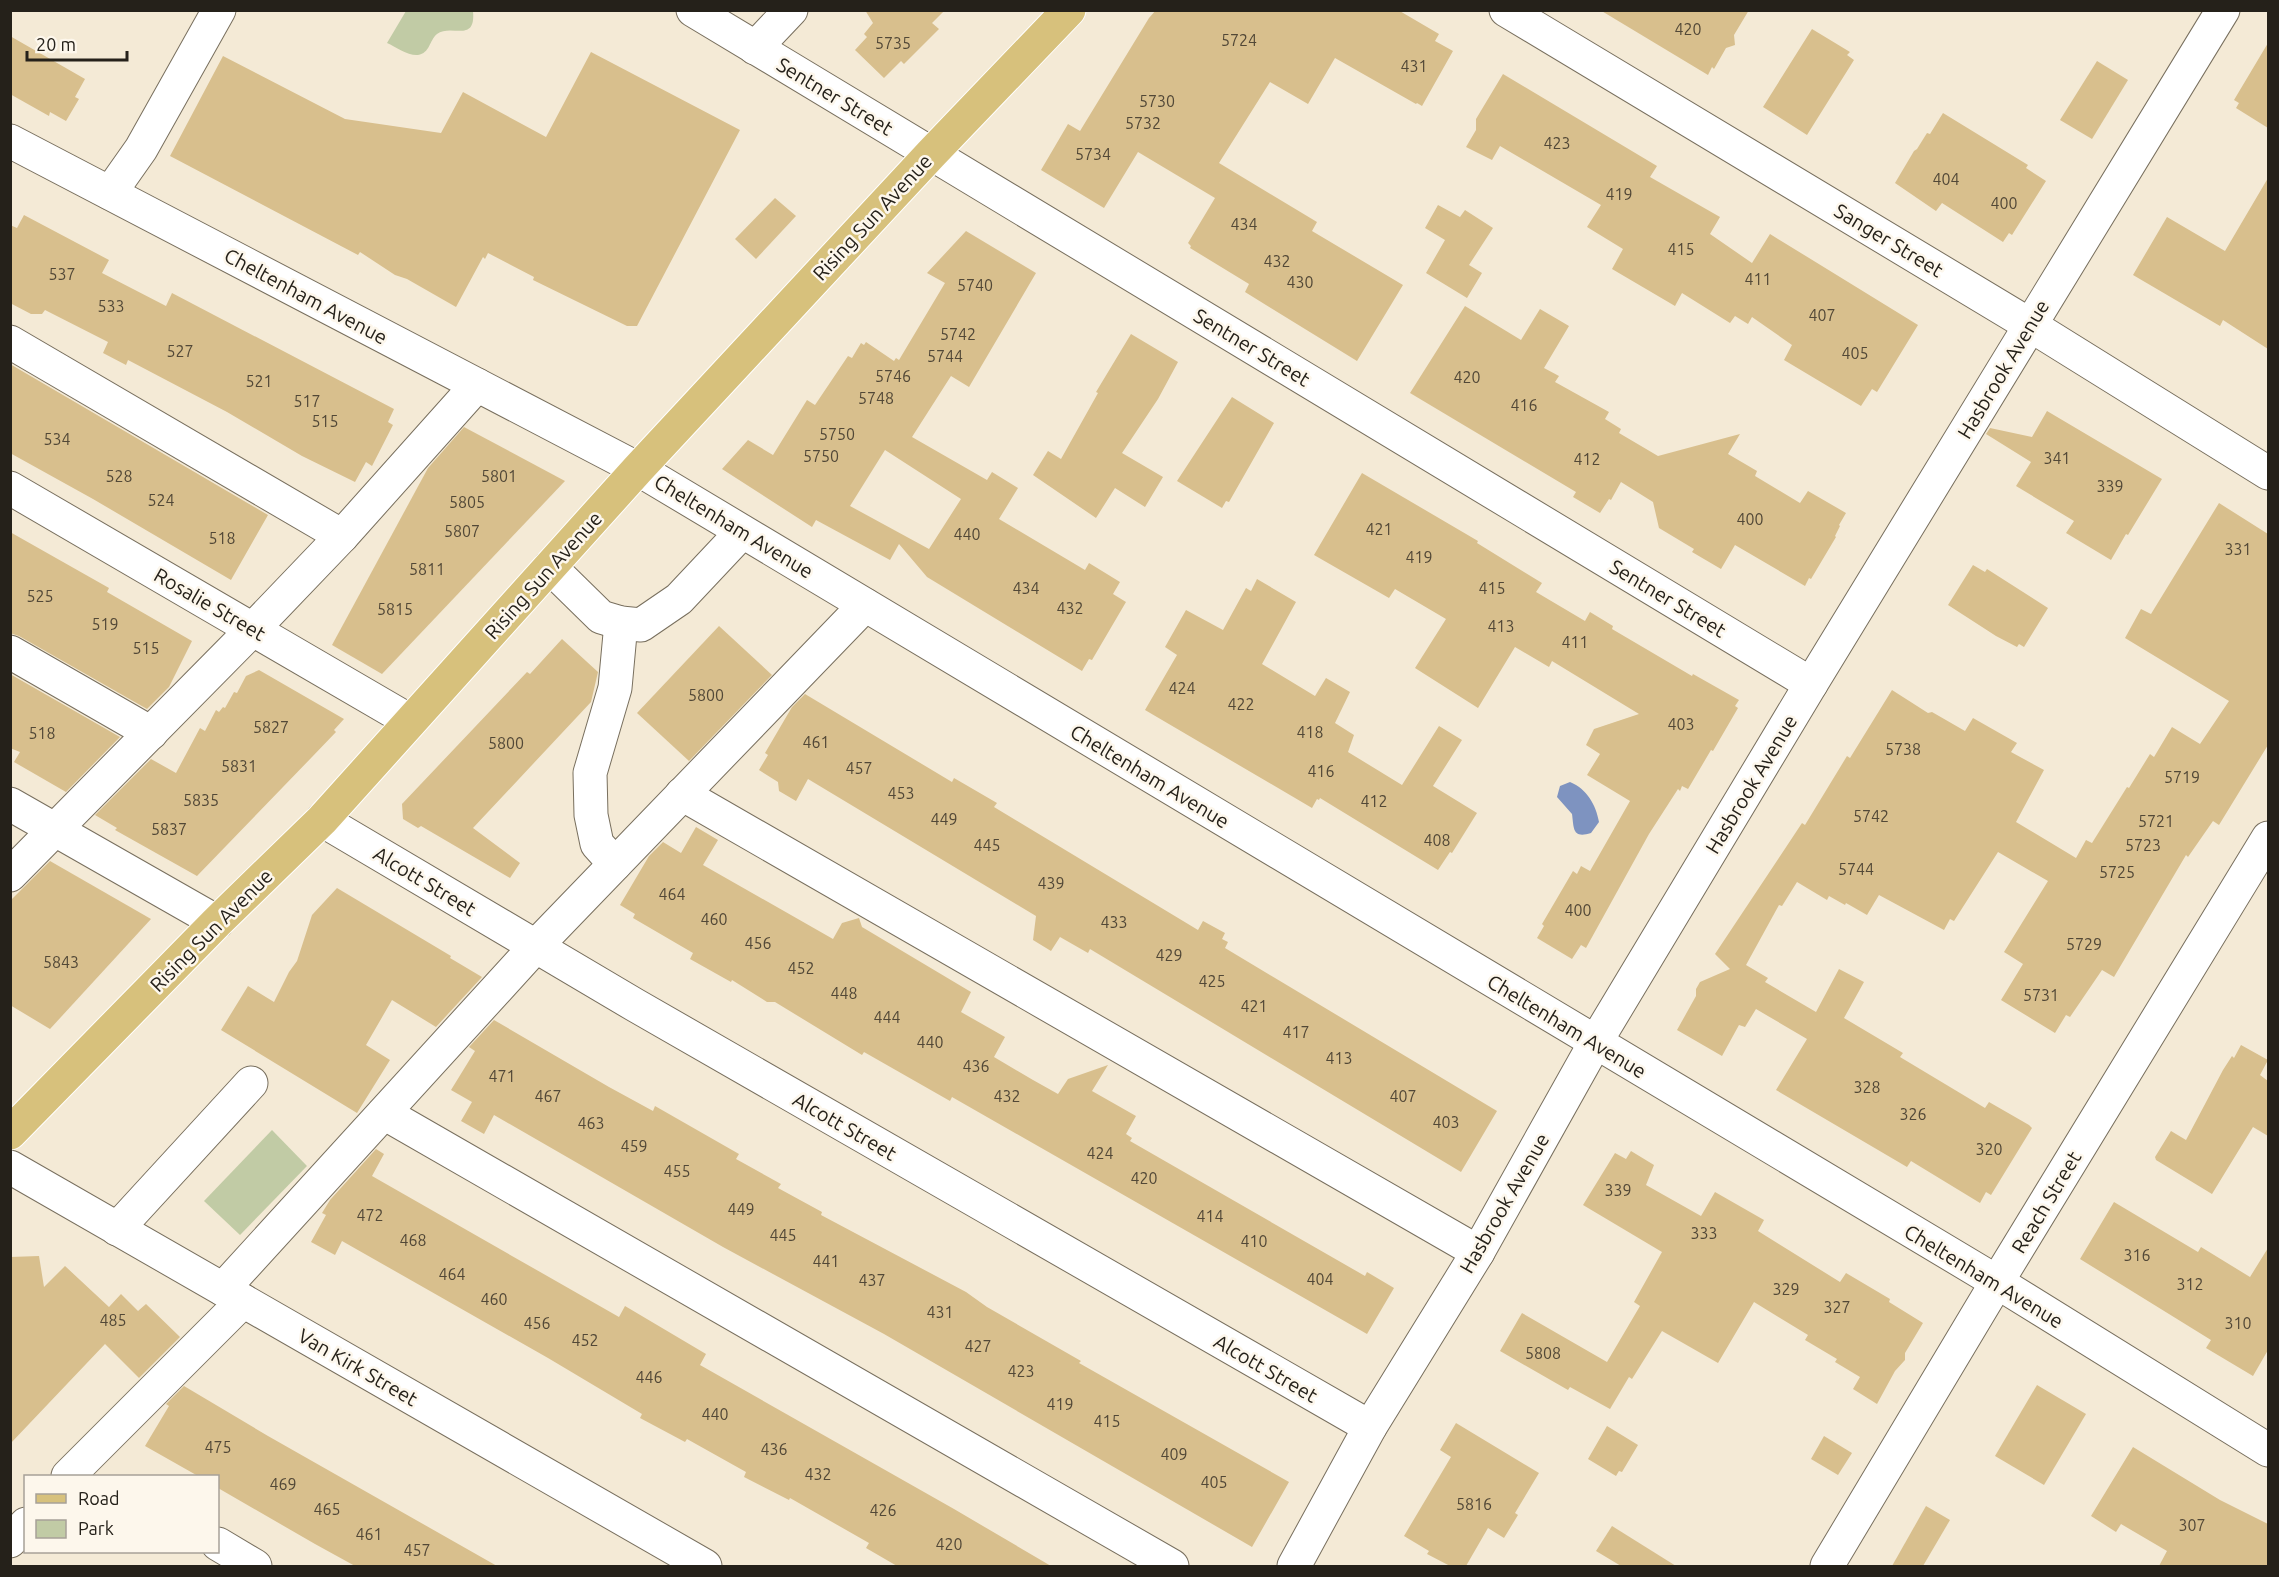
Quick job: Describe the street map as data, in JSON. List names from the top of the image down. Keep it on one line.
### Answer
{"streets":{"main road":["Rising Sun Avenue"],"street":["Sentner Street","Sanger Street","Cheltenham Avenue","Hasbrook Avenue","Rosalie Street","Alcott Street","Reach Street","Van Kirk Street"]},"crossings":[["Sentner Street","Rising Sun Avenue"],["Sentner Street","Hasbrook Avenue"],["Rising Sun Avenue","Cheltenham Avenue"],["Rising Sun Avenue","Rosalie Street"],["Rising Sun Avenue","Alcott Street"],["Sanger Street","Hasbrook Avenue"],["Cheltenham Avenue","Hasbrook Avenue"],["Cheltenham Avenue","Reach Street"],["Hasbrook Avenue","Alcott Street"]],"house_numbers":["420","5724","5735","431","5730","5732","423","5734","404","419","400","434","415","432","537","411","430","5740","533","407","5742","527","405","5744","5746","420","521","5748","517","416","515","5750","534","5750","341","412","528","5801","339","524","5805","400","421","5807","440","518","331","419","5811","434","415","525","432","5815","519","413","411","515","424","5800","422","403","5827","418","518","461","5800","5738","5831","457","416","5719","453","5835","412","5742","449","5721","5837","408","445","5723","5744","5725","439","464","400","460","433","456","5729","429","5843","452","425","448","5731","421","444","417","440","413","436","471","328","467","432","407","326","403","463","459","320","424","455","420","339","449","472","414","333","445","468","410","316","441","464","404","437","312","329","460","327","431","485","456","310","452","427","5808","423","446","419","440","415","475","436","409","432","405","469","5816","465","426","307","461","420","457"],"legend":["Road","Park"],"scale_bar":"20 m"}
